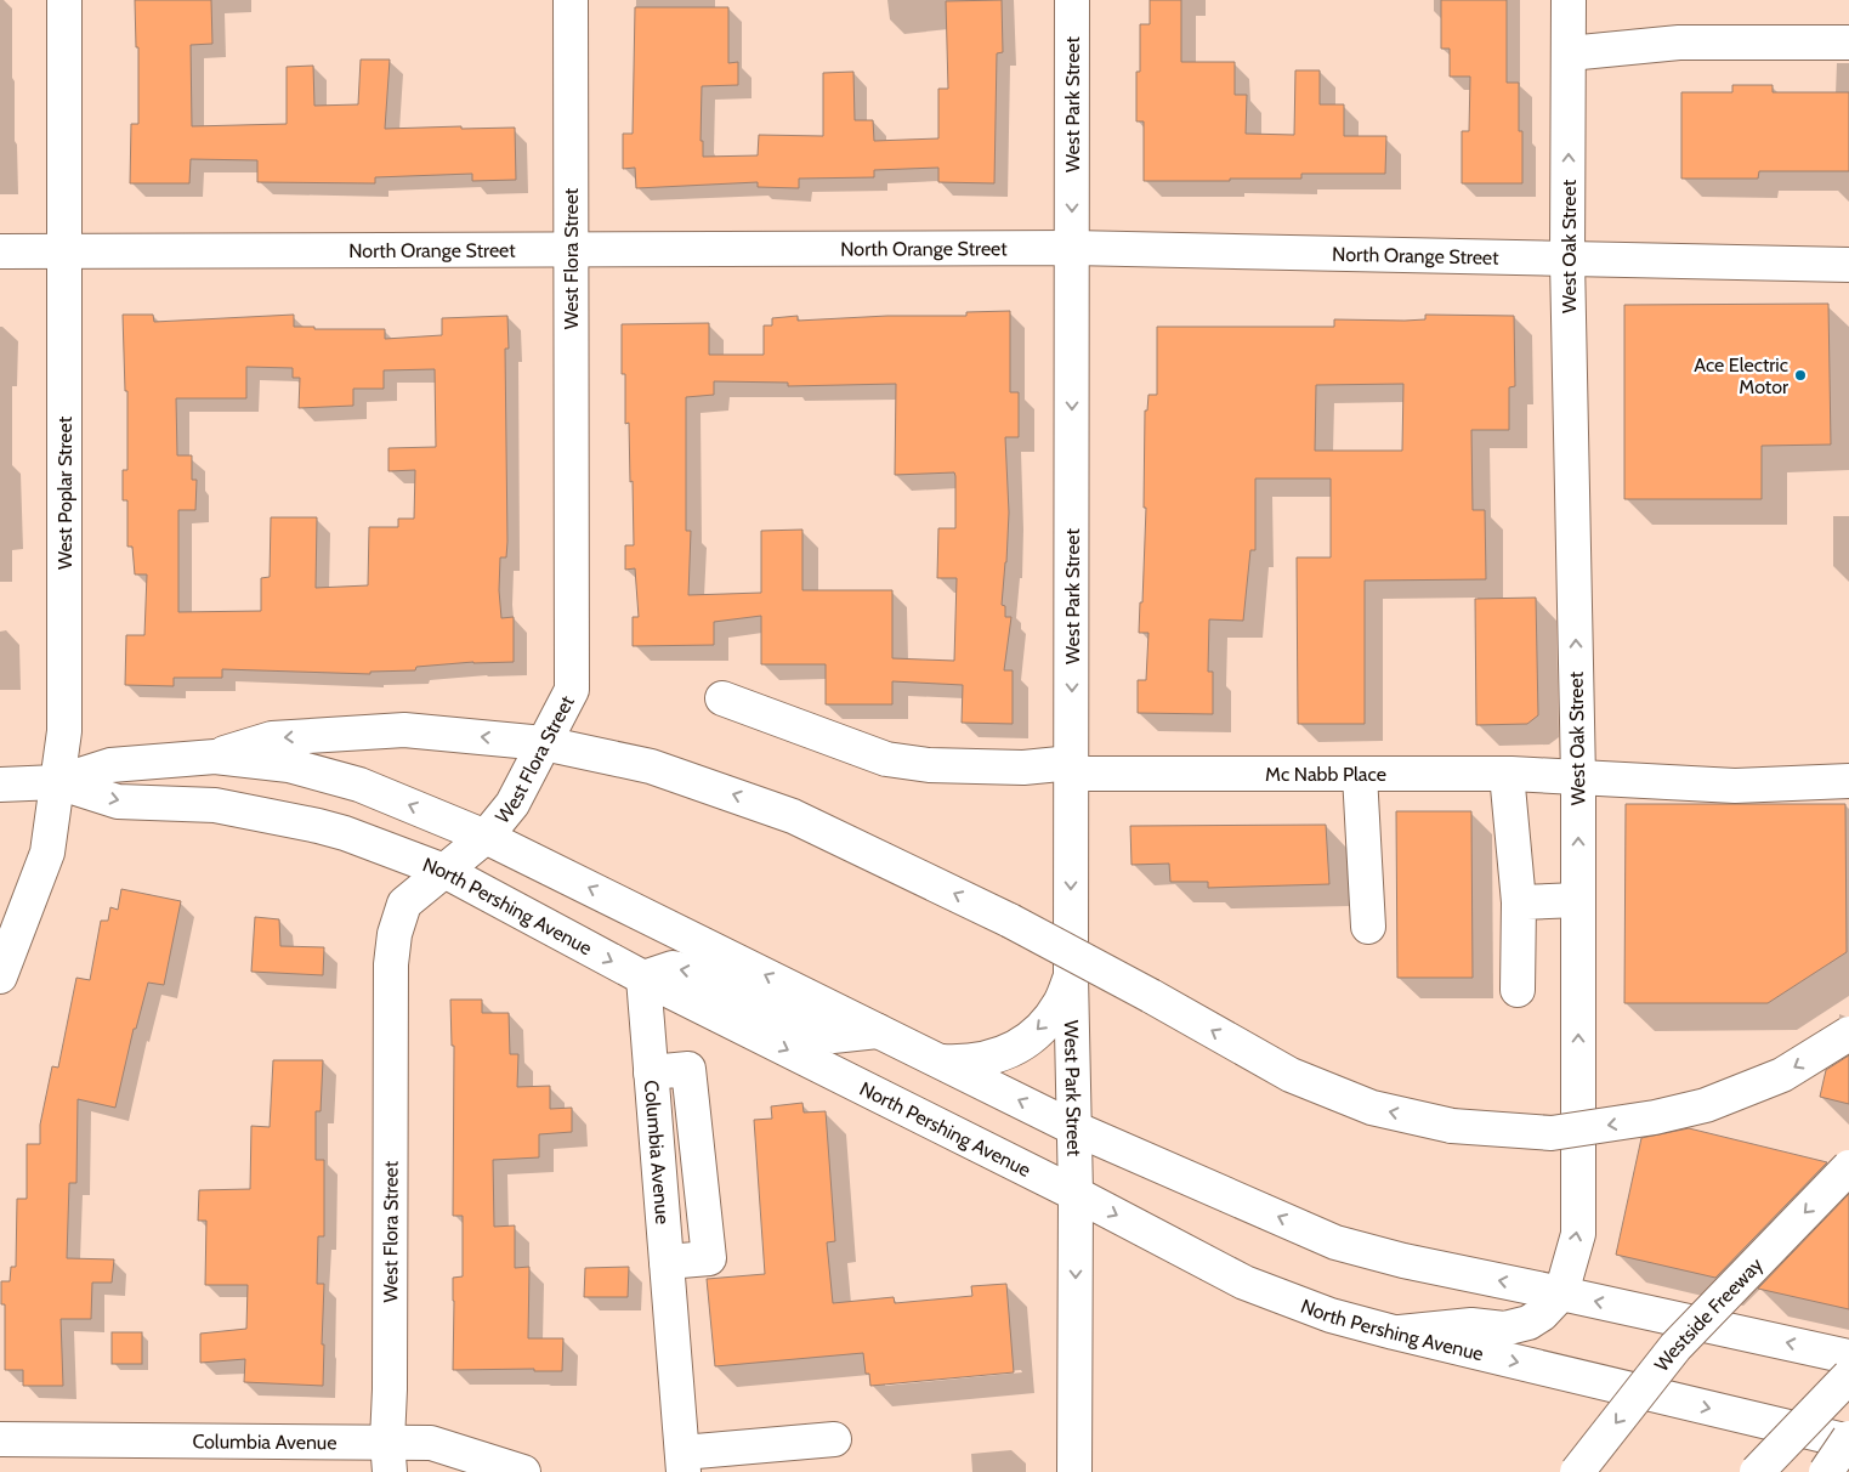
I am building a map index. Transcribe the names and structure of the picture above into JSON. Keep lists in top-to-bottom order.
{
  "streets": {
    "main road": [
      "West Park Street",
      "West Oak Street",
      "North Orange Street",
      "West Flora Street",
      "West Poplar Street",
      "Mc Nabb Place",
      "North Pershing Avenue",
      "Columbia Avenue",
      "Westside Freeway"
    ]
  },
  "crossings": [
    ["West Park Street", "North Orange Street"],
    ["West Park Street", "Mc Nabb Place"],
    ["West Park Street", "North Pershing Avenue"],
    ["West Oak Street", "North Orange Street"],
    ["West Oak Street", "Mc Nabb Place"],
    ["West Oak Street", "North Pershing Avenue"],
    ["North Orange Street", "West Flora Street"],
    ["North Orange Street", "West Poplar Street"],
    ["West Flora Street", "North Pershing Avenue"],
    ["West Flora Street", "Columbia Avenue"],
    ["West Poplar Street", "North Pershing Avenue"],
    ["North Pershing Avenue", "Columbia Avenue"]
  ],
  "one_way": ["West Park Street", "West Oak Street"],
  "places": ["Ace Electric Motor"]
}
